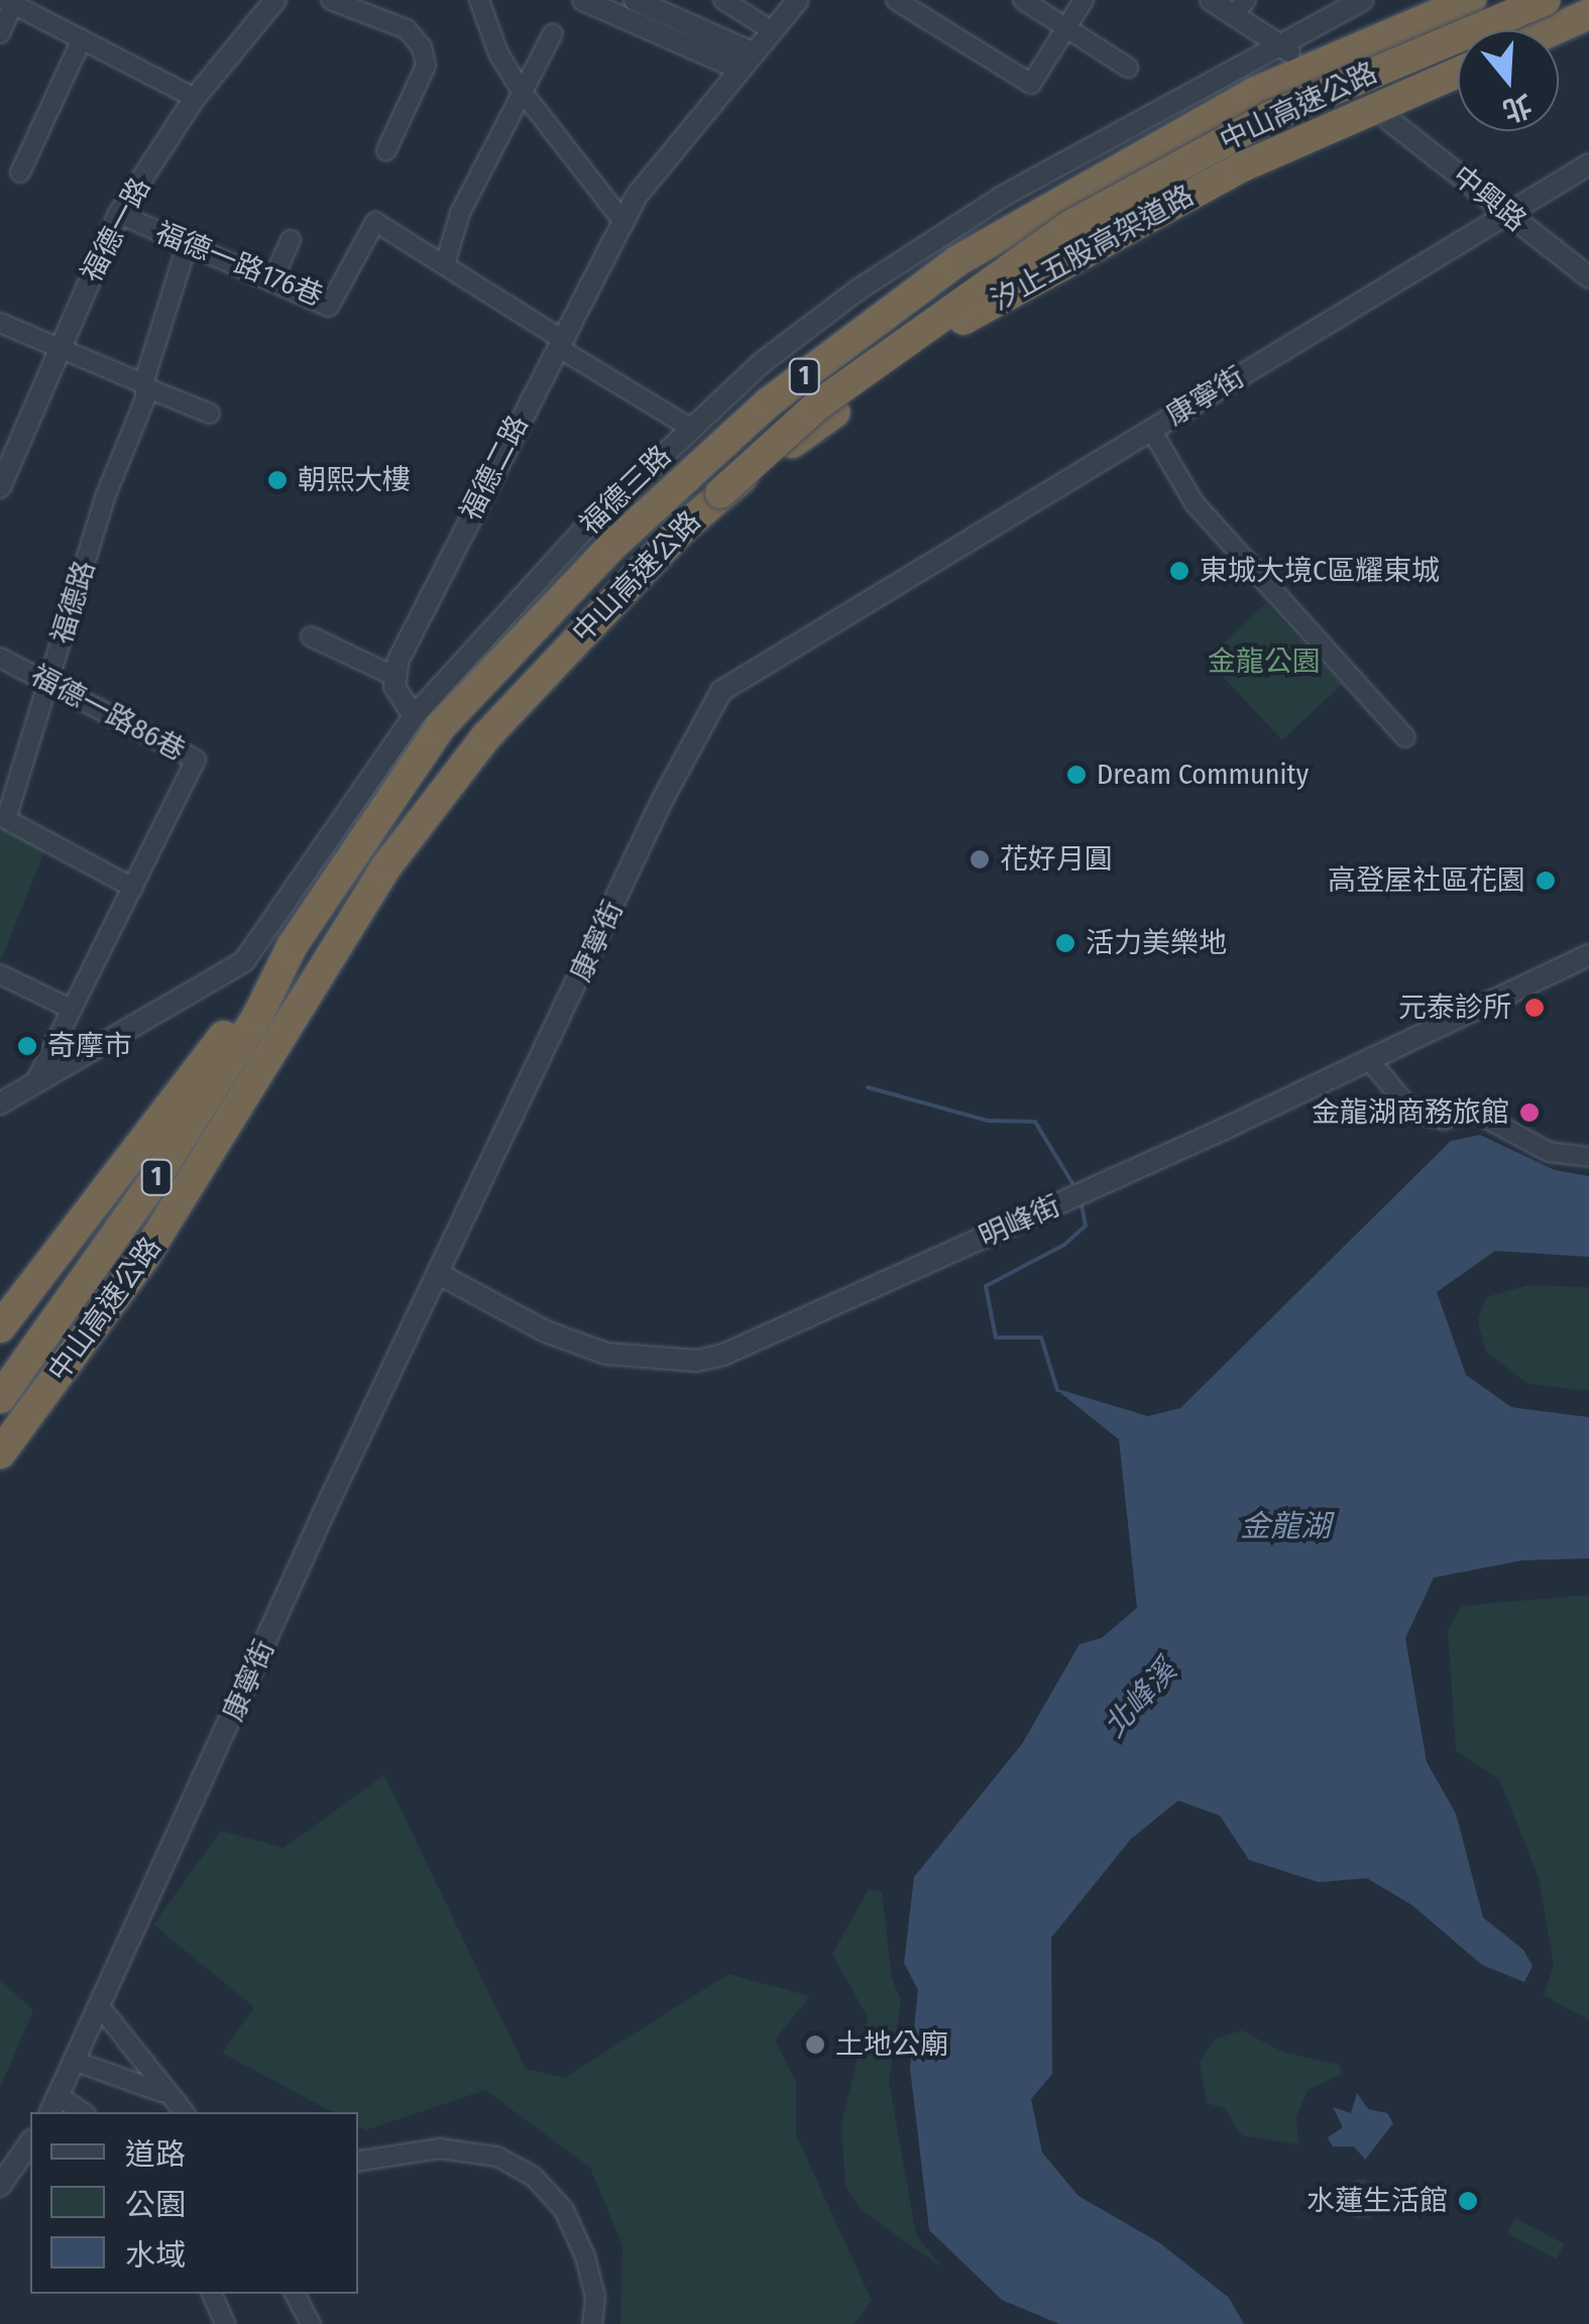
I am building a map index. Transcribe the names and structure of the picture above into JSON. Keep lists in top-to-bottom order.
{
  "streets": {
    "highway": ["中山高速公路", "汐止五股高架道路", "1"],
    "street": [
      "中興路",
      "福德一路",
      "福德一路176巷",
      "康寧街",
      "福德二路",
      "福德三路",
      "福德路",
      "福德一路86巷",
      "明峰街"
    ]
  },
  "crossings": [
    ["中山高速公路", "汐止五股高架道路"],
    ["中興路", "康寧街"],
    ["福德一路", "福德一路176巷"],
    ["福德一路176巷", "福德路"],
    ["康寧街", "明峰街"],
    ["福德三路", "福德一路86巷"],
    ["福德路", "福德一路86巷"]
  ],
  "water": ["金龍湖", "北峰溪"],
  "parks": ["金龍公園"],
  "places": [
    "朝熙大樓",
    "東城大境C區耀東城",
    "Dream Community",
    "花好月圓",
    "高登屋社區花園",
    "活力美樂地",
    "元泰診所",
    "奇摩市",
    "金龍湖商務旅館",
    "土地公廟",
    "水蓮生活館"
  ],
  "legend": ["道路", "公園", "水域"],
  "north": "bottom"
}
